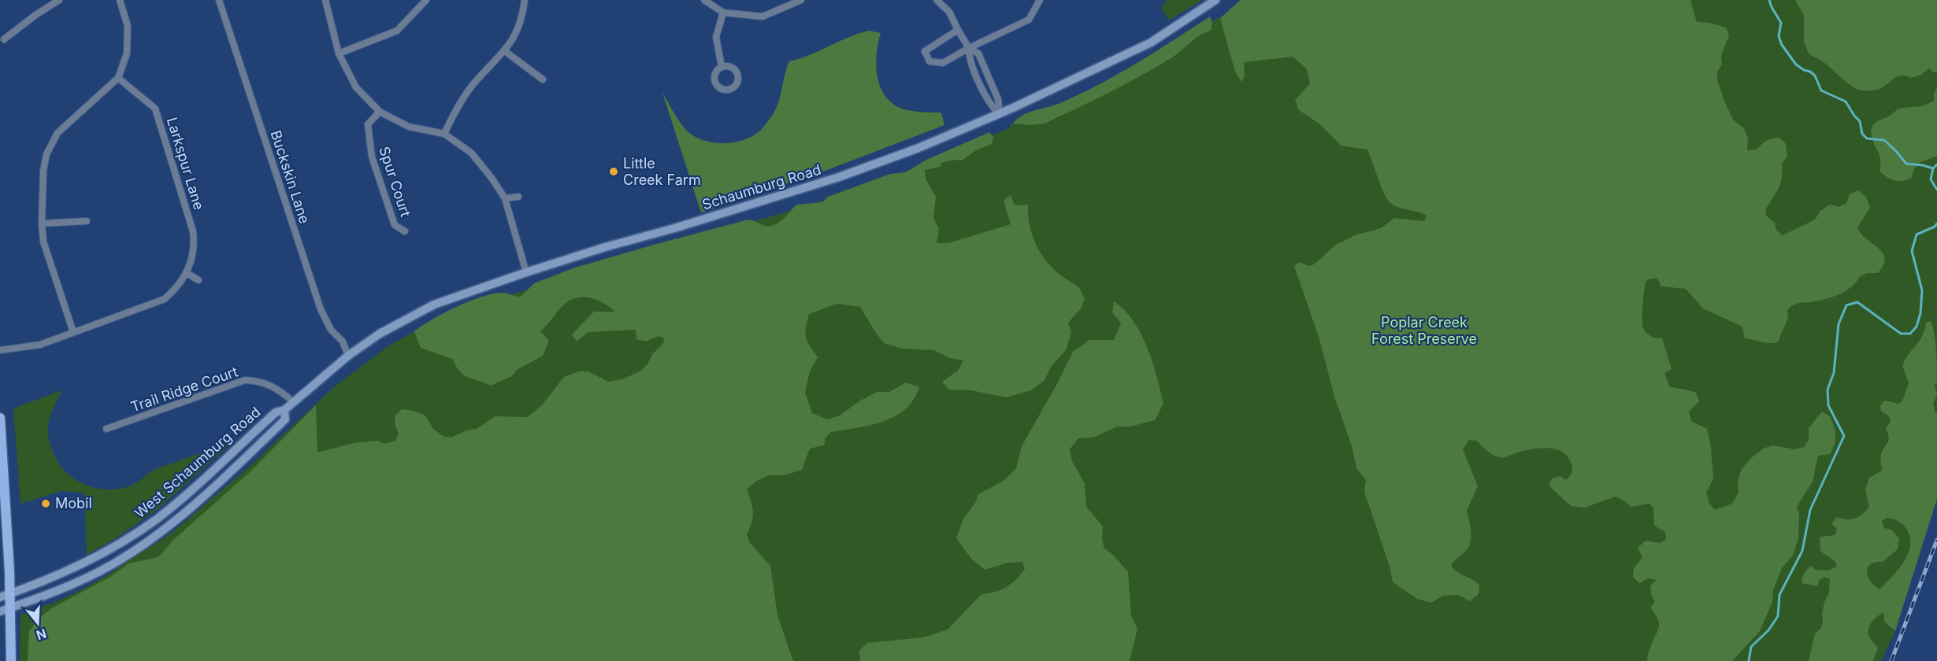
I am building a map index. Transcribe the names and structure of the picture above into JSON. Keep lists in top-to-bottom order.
{
  "streets": {
    "main road": ["Schaumburg Road", "West Schaumburg Road"],
    "street": [
      "Larkspur Lane",
      "Buckskin Lane",
      "Spur Court",
      "Trail Ridge Court"
    ]
  },
  "crossings": [
    ["Buckskin Lane", "Schaumburg Road"],
    ["Schaumburg Road", "West Schaumburg Road"],
    ["Trail Ridge Court", "West Schaumburg Road"]
  ],
  "parks": ["Poplar Creek Forest Preserve"],
  "places": ["Little Creek Farm", "Mobil"],
  "north": "bottom"
}
